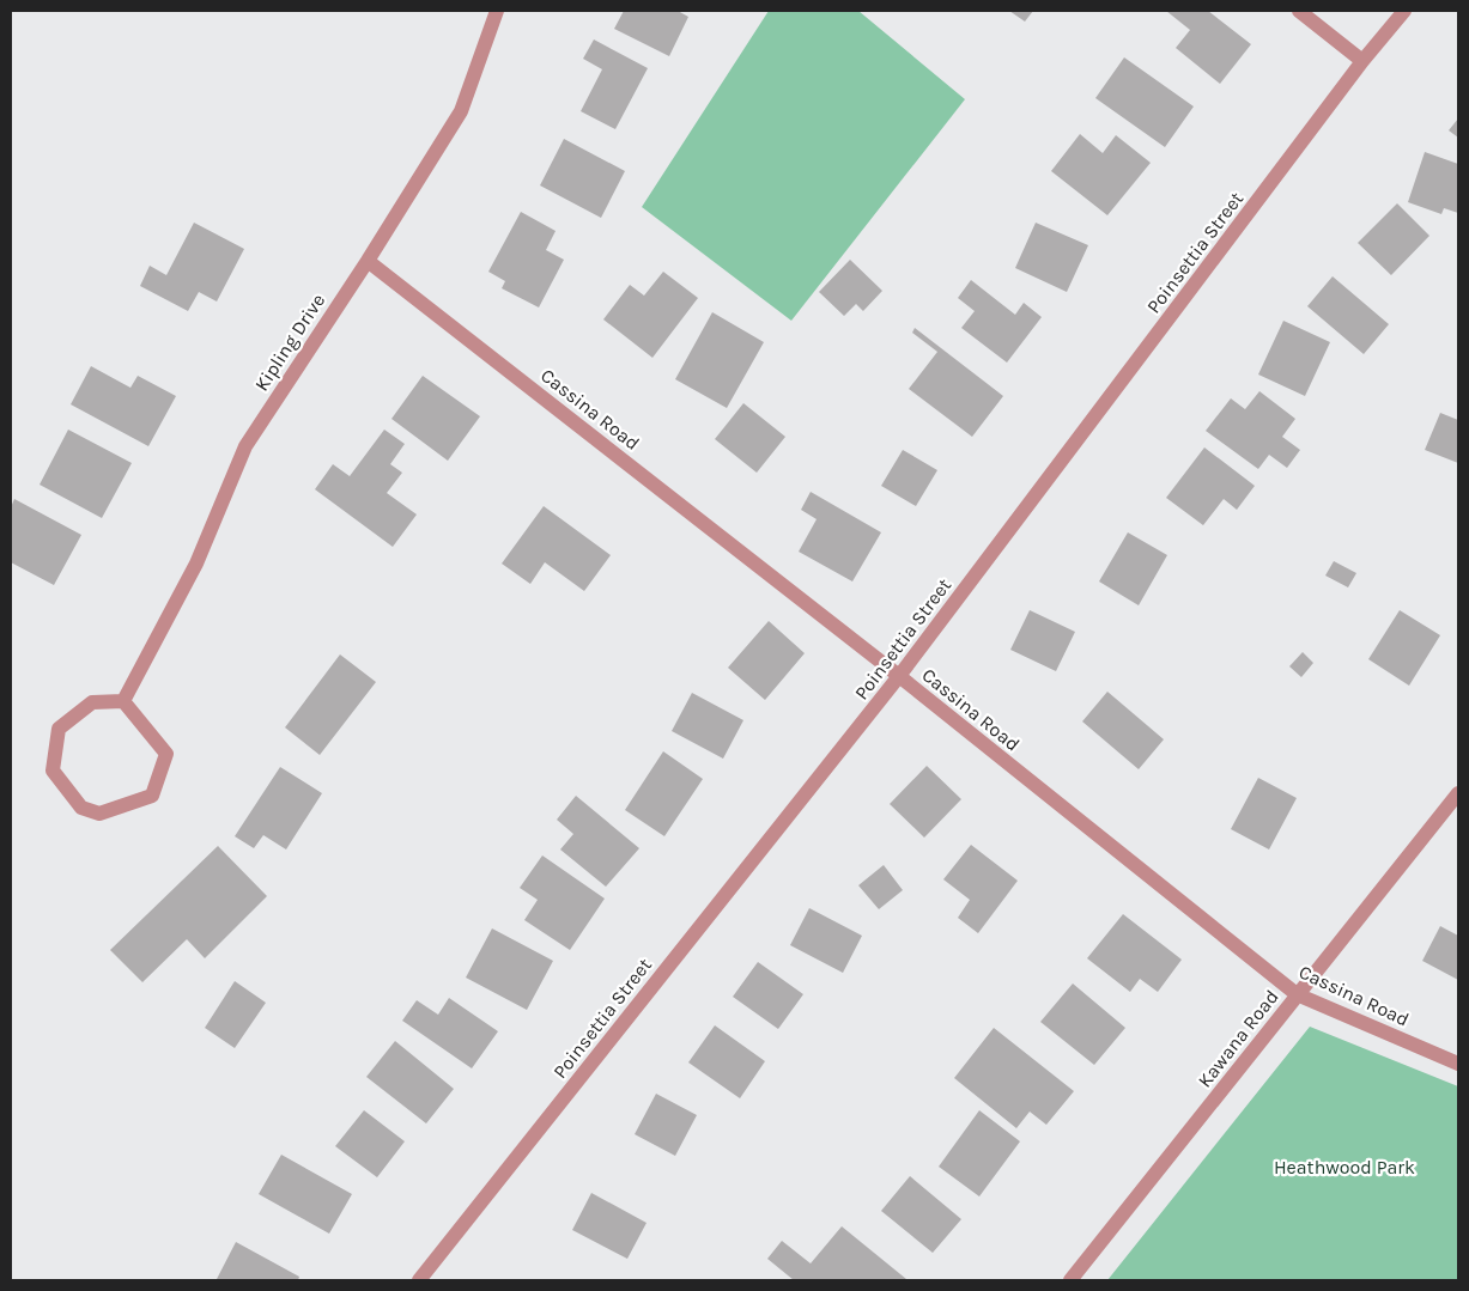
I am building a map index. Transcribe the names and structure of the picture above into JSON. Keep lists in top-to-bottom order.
{
  "streets": {
    "street": [
      "Poinsettia Street",
      "Kipling Drive",
      "Cassina Road",
      "Kawana Road"
    ]
  },
  "crossings": [
    ["Poinsettia Street", "Cassina Road"],
    ["Kipling Drive", "Cassina Road"],
    ["Cassina Road", "Kawana Road"]
  ],
  "parks": ["Heathwood Park"]
}
